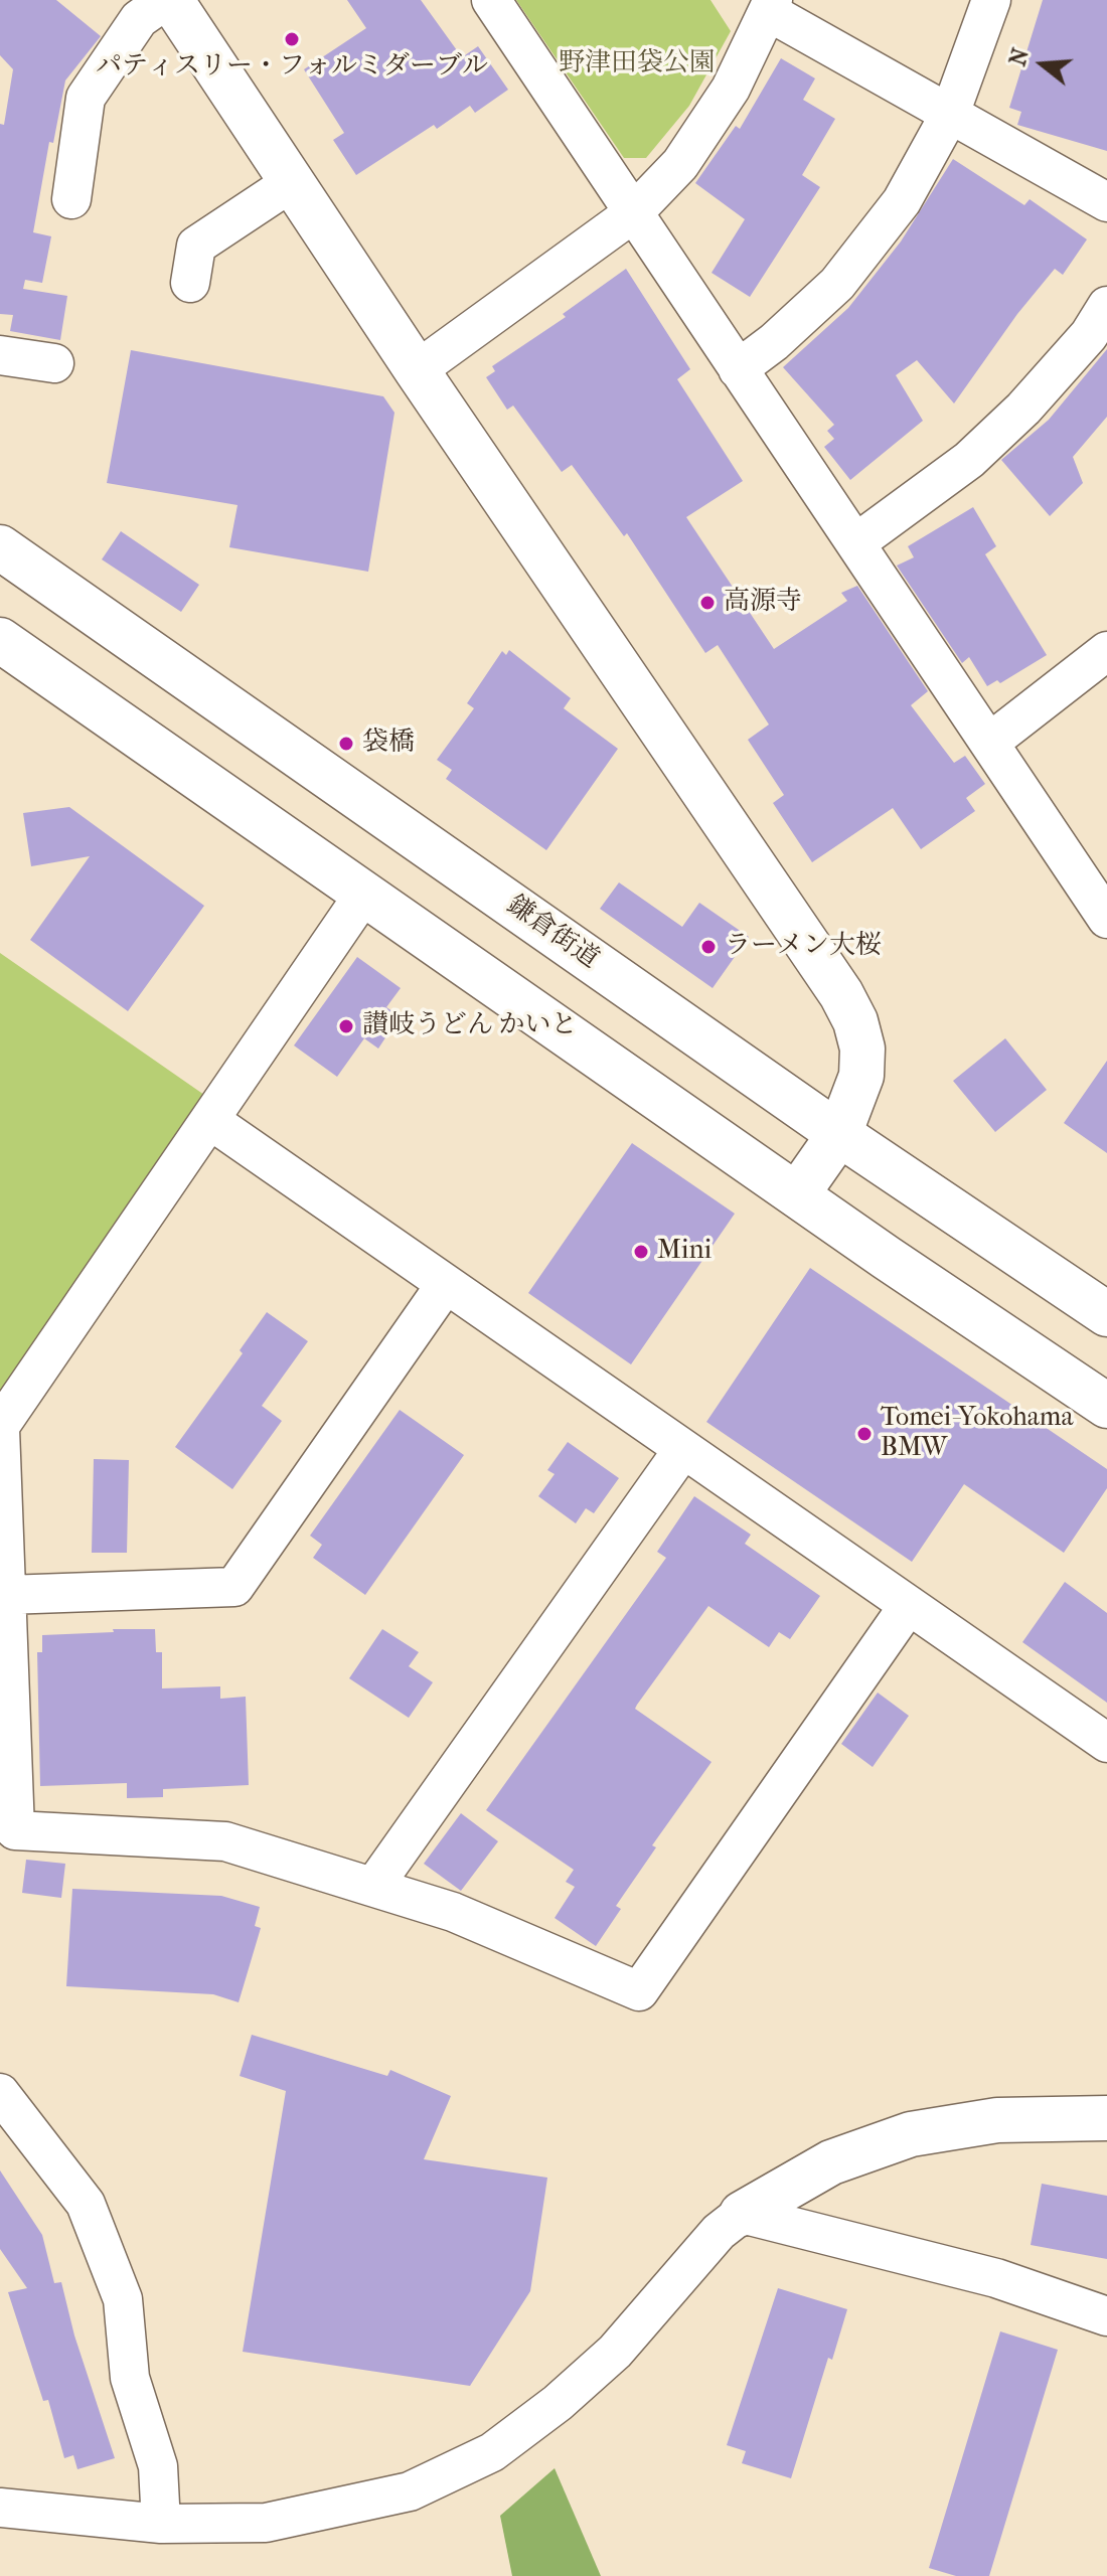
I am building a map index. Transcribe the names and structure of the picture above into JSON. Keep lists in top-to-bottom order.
{
  "streets": {
    "main road": ["鎌倉街道"]
  },
  "parks": ["野津田袋公園"],
  "places": [
    "パティスリー・フォルミダーブル",
    "高源寺",
    "袋橋",
    "ラーメン大桜",
    "讃岐うどん かいと",
    "Mini",
    "Tomei-Yokohama BMW"
  ],
  "north": "left"
}
